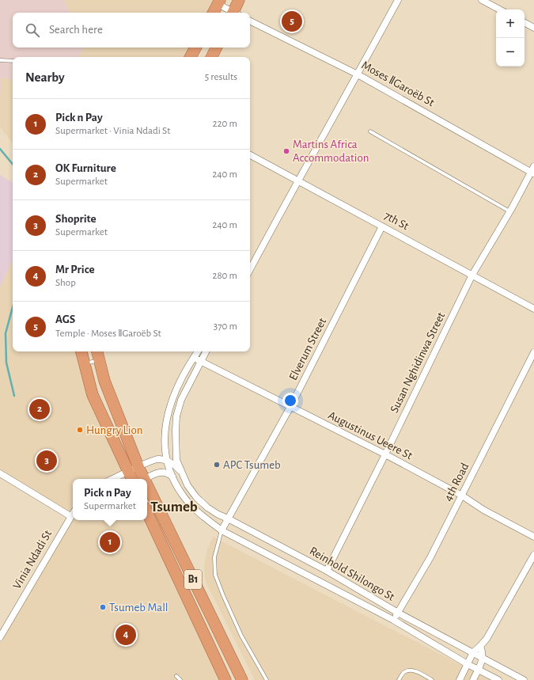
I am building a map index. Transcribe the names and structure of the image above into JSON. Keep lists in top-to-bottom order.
{
  "streets": {
    "highway": ["B1"],
    "street": [
      "Moses ǁGaroëb St",
      "7th St",
      "Elverum Street",
      "Susan Nghidinwa Street",
      "Augustinus Ueere St",
      "4th Road",
      "Vinia Ndadi St",
      "Reinhold Shilongo St"
    ]
  },
  "crossings": [
    ["Moses ǁGaroëb St", "Susan Nghidinwa Street"],
    ["7th St", "Elverum Street"],
    ["7th St", "Susan Nghidinwa Street"],
    ["Elverum Street", "Augustinus Ueere St"],
    ["Elverum Street", "Reinhold Shilongo St"],
    ["Susan Nghidinwa Street", "Augustinus Ueere St"],
    ["Susan Nghidinwa Street", "Reinhold Shilongo St"],
    ["Augustinus Ueere St", "4th Road"],
    ["4th Road", "Reinhold Shilongo St"]
  ],
  "districts": ["Tsumeb"],
  "places": [
    "Martins Africa Accommodation",
    "Hungry Lion",
    "APC Tsumeb",
    "Tsumeb Mall"
  ],
  "page": {
    "map_buttons": ["+", "−"],
    "pins": [
      "5",
      "2",
      "3",
      "1",
      "4"
    ],
    "search": "Search here",
    "heading": ["Nearby", "5 results"],
    "list": [
      {
        "mark": "1",
        "name": "Pick n Pay",
        "note": "Supermarket · Vinia Ndadi St",
        "value": "220 m"
      },
      {
        "mark": "2",
        "name": "OK Furniture",
        "note": "Supermarket",
        "value": "240 m"
      },
      {
        "mark": "3",
        "name": "Shoprite",
        "note": "Supermarket",
        "value": "240 m"
      },
      {
        "mark": "4",
        "name": "Mr Price",
        "note": "Shop",
        "value": "280 m"
      },
      {
        "mark": "5",
        "name": "AGS",
        "note": "Temple · Moses ǁGaroëb St",
        "value": "370 m"
      }
    ],
    "popup": ["Pick n Pay", "Supermarket"]
  }
}
